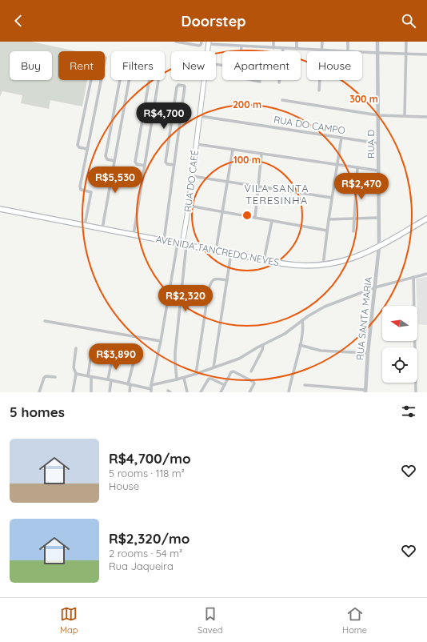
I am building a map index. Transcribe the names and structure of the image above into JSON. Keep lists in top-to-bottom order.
{
  "streets": {
    "main road": ["RUA DO CAFÉ", "AVENIDA TANCREDO NEVES"],
    "street": ["RUA DO CAMPO", "RUA D", "RUA SANTA MARIA"]
  },
  "crossings": [
    ["RUA DO CAMPO", "RUA D"],
    ["RUA DO CAMPO", "RUA DO CAFÉ"],
    ["RUA D", "AVENIDA TANCREDO NEVES"],
    ["RUA D", "RUA SANTA MARIA"],
    ["RUA DO CAFÉ", "AVENIDA TANCREDO NEVES"],
    ["AVENIDA TANCREDO NEVES", "RUA SANTA MARIA"]
  ],
  "districts": ["VILA SANTA TERESINHA"],
  "north": "left",
  "page": {
    "header": "Doorstep",
    "chip": [
      "Buy",
      "Rent",
      "Filters",
      "New",
      "Apartment",
      "House"
    ],
    "price": [
      "R$4,700",
      "R$5,530",
      "R$2,470",
      "R$2,320",
      "R$3,890"
    ],
    "heading": "5 homes",
    "list": [
      {
        "name": "R$4,700/mo",
        "note": "5 rooms · 118 m² · House"
      },
      {
        "name": "R$2,320/mo",
        "note": "2 rooms · 54 m² · Rua Jaqueira"
      }
    ],
    "tabs": ["Map", "Saved", "Home"]
  },
  "rings": ["300 m", "200 m", "100 m"]
}
